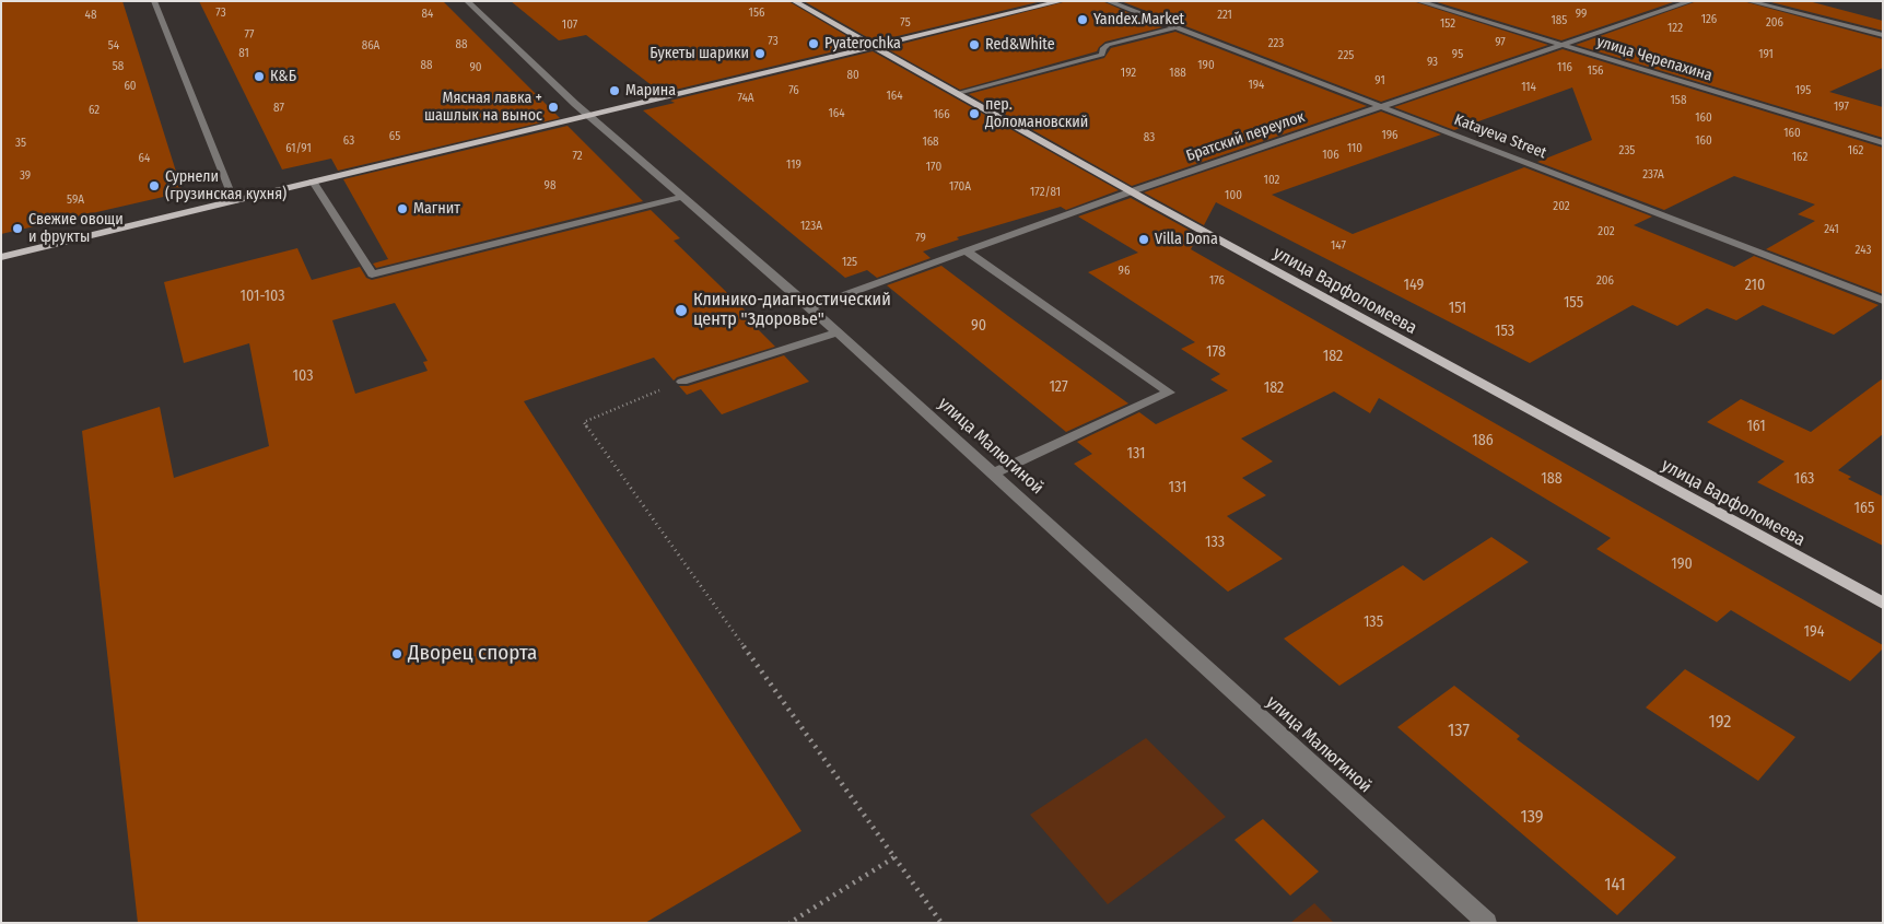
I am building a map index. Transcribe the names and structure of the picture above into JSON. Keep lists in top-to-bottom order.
{
  "streets": {
    "main road": ["улица Варфоломеева"],
    "street": [
      "улица Черепахина",
      "Братский переулок",
      "Katayeva Street",
      "улица Малюгиной"
    ]
  },
  "crossings": [
    ["улица Черепахина", "Братский переулок"],
    ["Братский переулок", "Katayeva Street"],
    ["Братский переулок", "улица Варфоломеева"],
    ["Братский переулок", "улица Малюгиной"]
  ],
  "places": [
    "Yandex.Market",
    "Pyaterochka",
    "Red&White",
    "Букеты шарики",
    "К&Б",
    "Марина",
    "Мясная лавка + шашлык на вынос",
    "пер. Доломановский",
    "Сурнели (грузинская кухня)",
    "Магнит",
    "Свежие овощи и фрукты",
    "Villa Dona",
    "Клинико-диагностический центр \"Здоровье\"",
    "Дворец спорта"
  ],
  "house_numbers": [
    "73",
    "156",
    "84",
    "99",
    "48",
    "221",
    "126",
    "185",
    "75",
    "206",
    "152",
    "107",
    "122",
    "77",
    "73",
    "97",
    "223",
    "88",
    "54",
    "86А",
    "81",
    "95",
    "191",
    "225",
    "93",
    "88",
    "190",
    "58",
    "90",
    "116",
    "156",
    "192",
    "188",
    "80",
    "91",
    "194",
    "60",
    "114",
    "76",
    "195",
    "164",
    "74А",
    "158",
    "197",
    "87",
    "62",
    "164",
    "166",
    "160",
    "160",
    "196",
    "65",
    "83",
    "63",
    "160",
    "168",
    "35",
    "61/91",
    "110",
    "235",
    "162",
    "106",
    "72",
    "162",
    "64",
    "119",
    "170",
    "237А",
    "39",
    "102",
    "98",
    "170А",
    "172/81",
    "100",
    "59А",
    "202",
    "123А",
    "241",
    "202",
    "79",
    "147",
    "243",
    "125",
    "96",
    "176",
    "206",
    "149",
    "210",
    "101-103",
    "155",
    "151",
    "90",
    "153",
    "178",
    "182",
    "103",
    "127",
    "182",
    "161",
    "186",
    "131",
    "188",
    "163",
    "131",
    "165",
    "133",
    "190",
    "135",
    "194",
    "192",
    "137",
    "139",
    "141"
  ]
}
